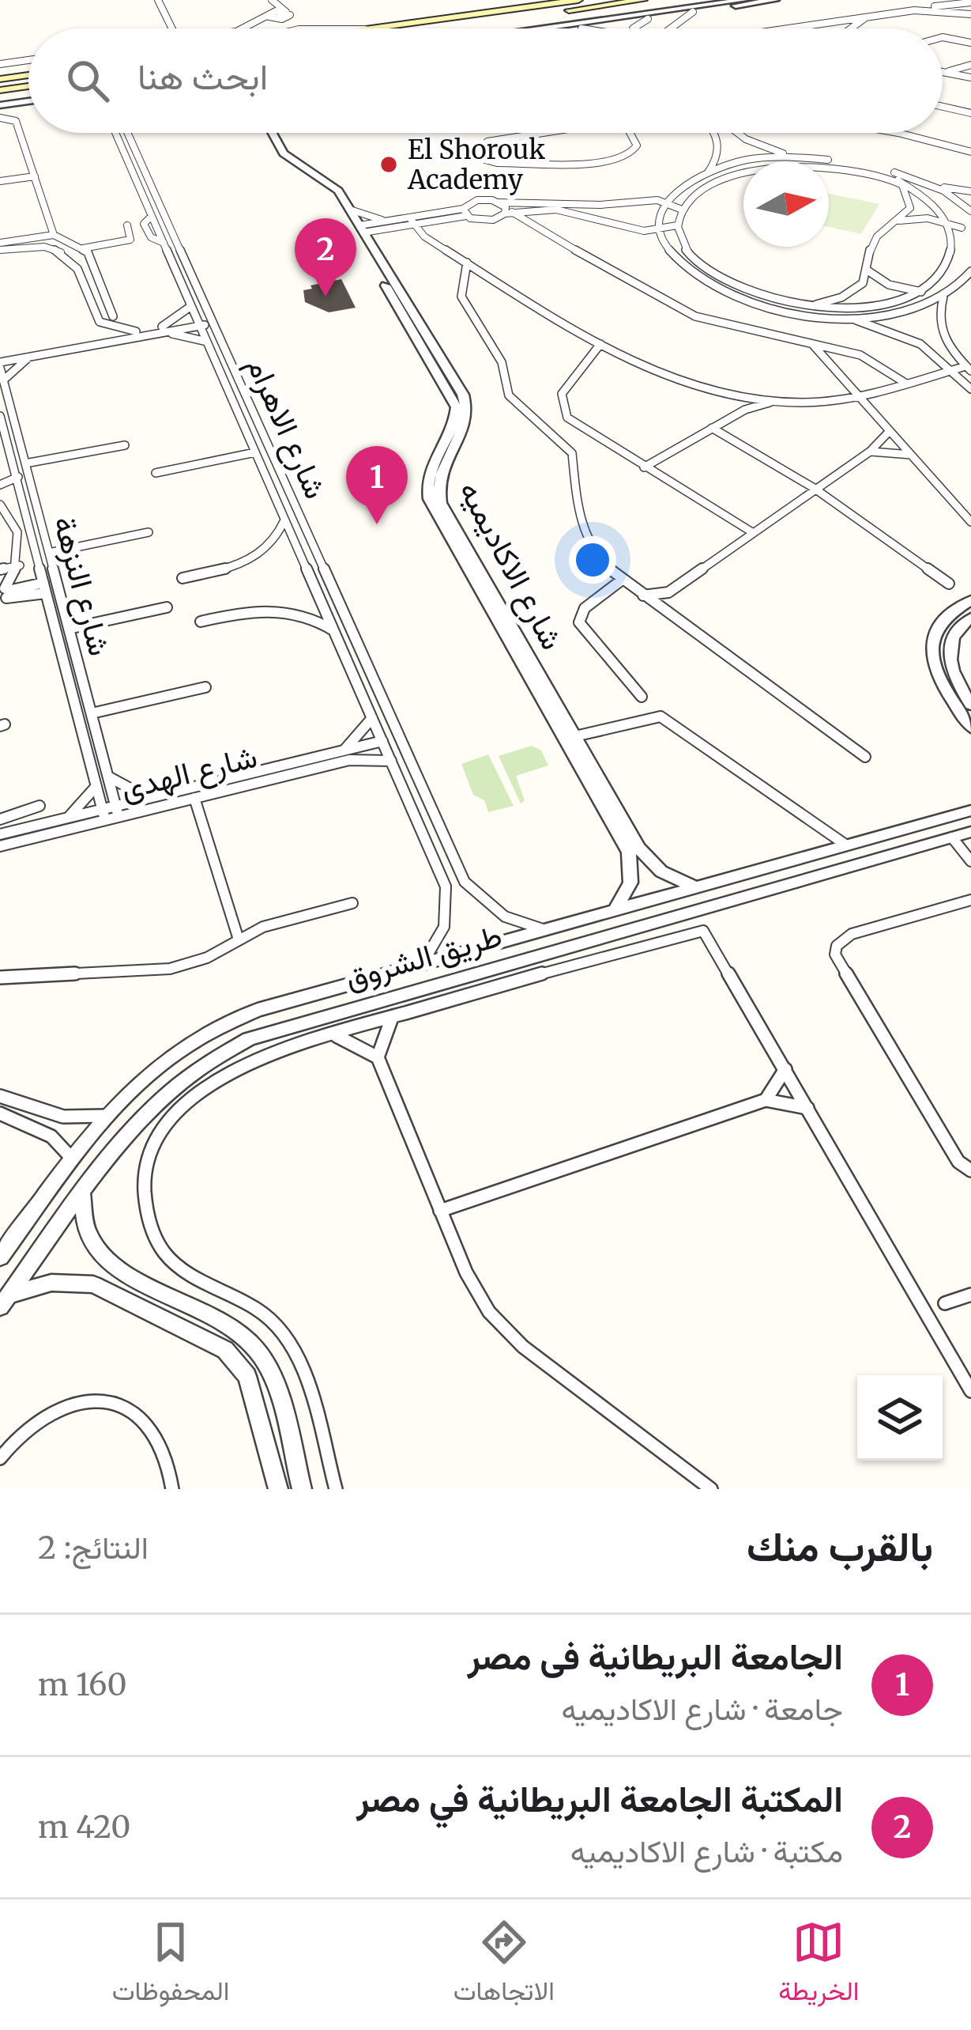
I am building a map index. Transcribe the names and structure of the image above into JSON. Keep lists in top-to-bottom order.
{
  "streets": {
    "street": [
      "شارع الاهرام",
      "شارع الاكاديميه",
      "شارع النزهة",
      "شارع الهدى",
      "طريق الشروق"
    ]
  },
  "crossings": [
    ["شارع الاهرام", "شارع الهدى"],
    ["شارع الاهرام", "طريق الشروق"],
    ["شارع الاكاديميه", "طريق الشروق"],
    ["شارع النزهة", "شارع الهدى"]
  ],
  "places": ["El Shorouk Academy"],
  "north": "right",
  "page": {
    "search": "ابحث هنا",
    "pins": ["2", "1"],
    "heading": ["بالقرب منك", "النتائج: 2"],
    "list": [
      {
        "mark": "1",
        "name": "الجامعة البريطانية فى مصر",
        "note": "جامعة · شارع الاكاديميه",
        "value": "160 m"
      },
      {
        "mark": "2",
        "name": "المكتبة الجامعة البريطانية في مصر",
        "note": "مكتبة · شارع الاكاديميه",
        "value": "420 m"
      }
    ],
    "nav": ["الخريطة", "الاتجاهات", "المحفوظات"]
  }
}
